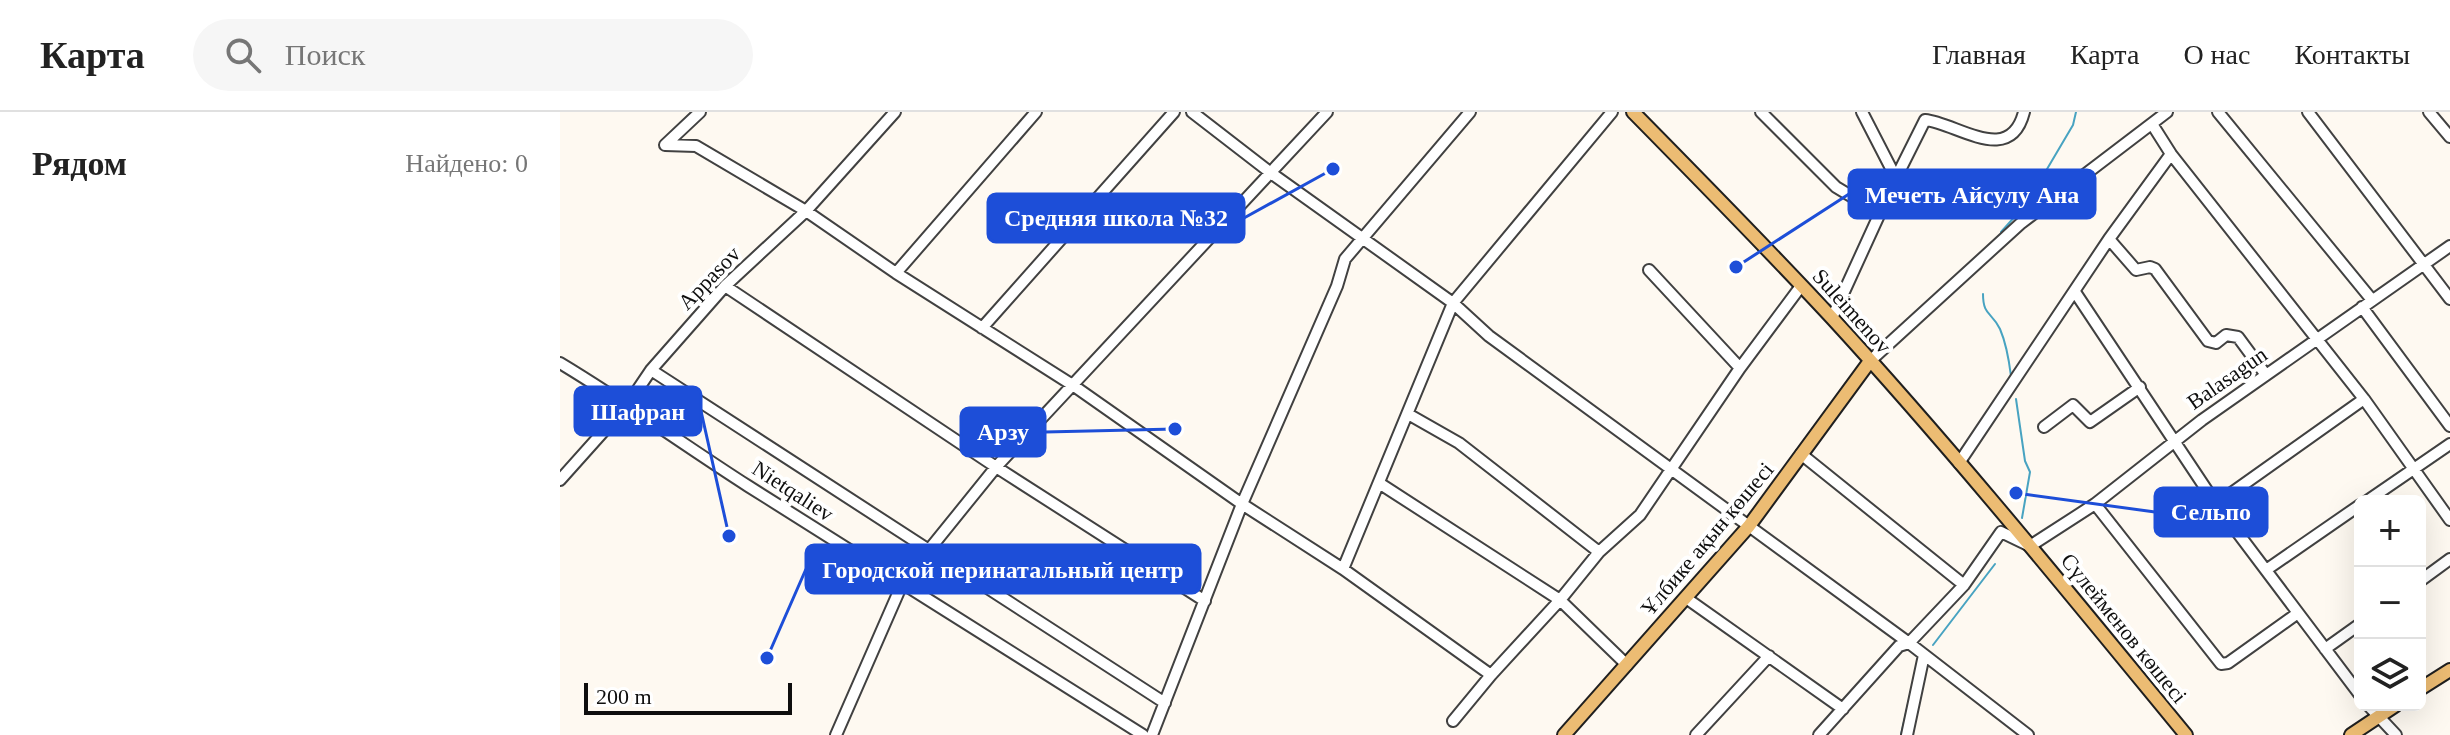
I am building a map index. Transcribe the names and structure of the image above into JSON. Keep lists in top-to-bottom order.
{
  "streets": {
    "main road": ["Suleimenov", "Ұлбике ақын көшесі", "Сүлейменов көшесі"],
    "street": ["Appasov", "Balasagun", "Nietqaliev"]
  },
  "crossings": [
    ["Appasov", "Nietqaliev"],
    ["Suleimenov", "Balasagun"],
    ["Suleimenov", "Ұлбике ақын көшесі"],
    ["Suleimenov", "Сүлейменов көшесі"],
    ["Balasagun", "Сүлейменов көшесі"]
  ],
  "places": [
    "Средняя школа №32",
    "Мечеть Айсулу Ана",
    "Арзу",
    "Сельпо",
    "Шафран",
    "Городской перинатальный центр"
  ],
  "scale_bar": "200 m",
  "page": {
    "header": "Карта",
    "search": "Поиск",
    "nav": [
      "Главная",
      "Карта",
      "О нас",
      "Контакты"
    ],
    "heading": ["Рядом", "Найдено: 0"],
    "map_buttons": ["+", "−"],
    "scale": "200 m"
  }
}
